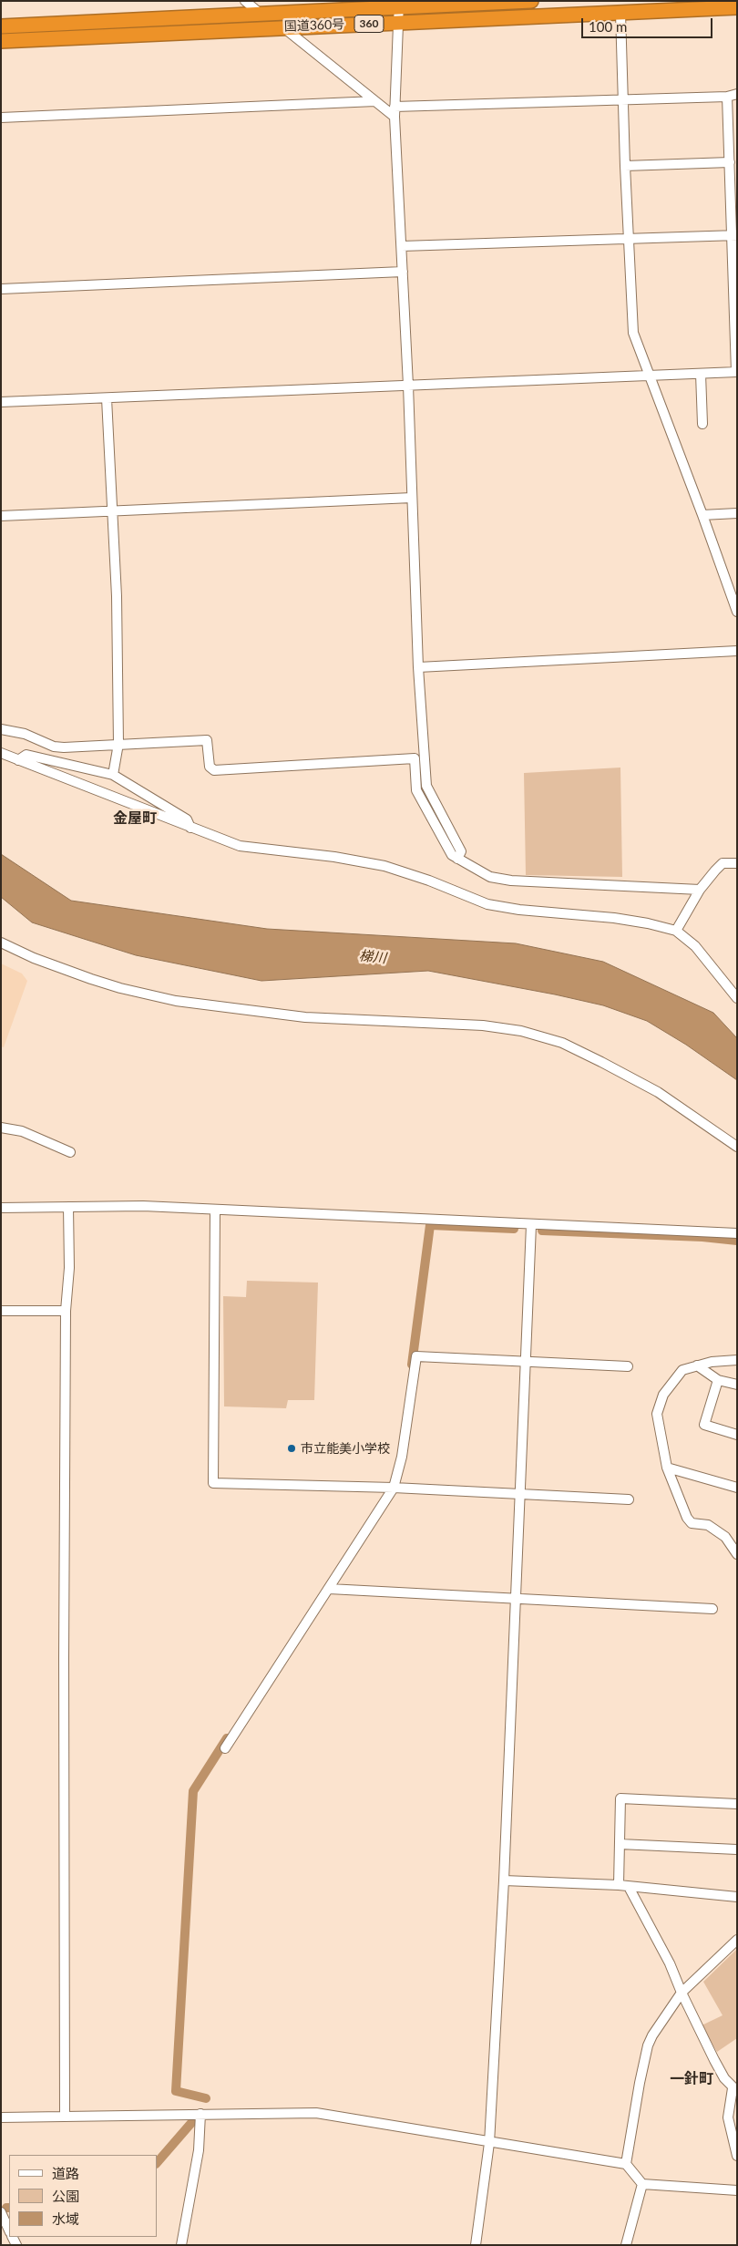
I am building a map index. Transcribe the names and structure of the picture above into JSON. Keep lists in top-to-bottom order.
{
  "streets": {
    "highway": ["360", "国道360号"]
  },
  "districts": ["金屋町", "一針町"],
  "water": ["梯川"],
  "places": ["市立能美小学校"],
  "legend": ["道路", "公園", "水域"],
  "scale_bar": "100 m"
}
